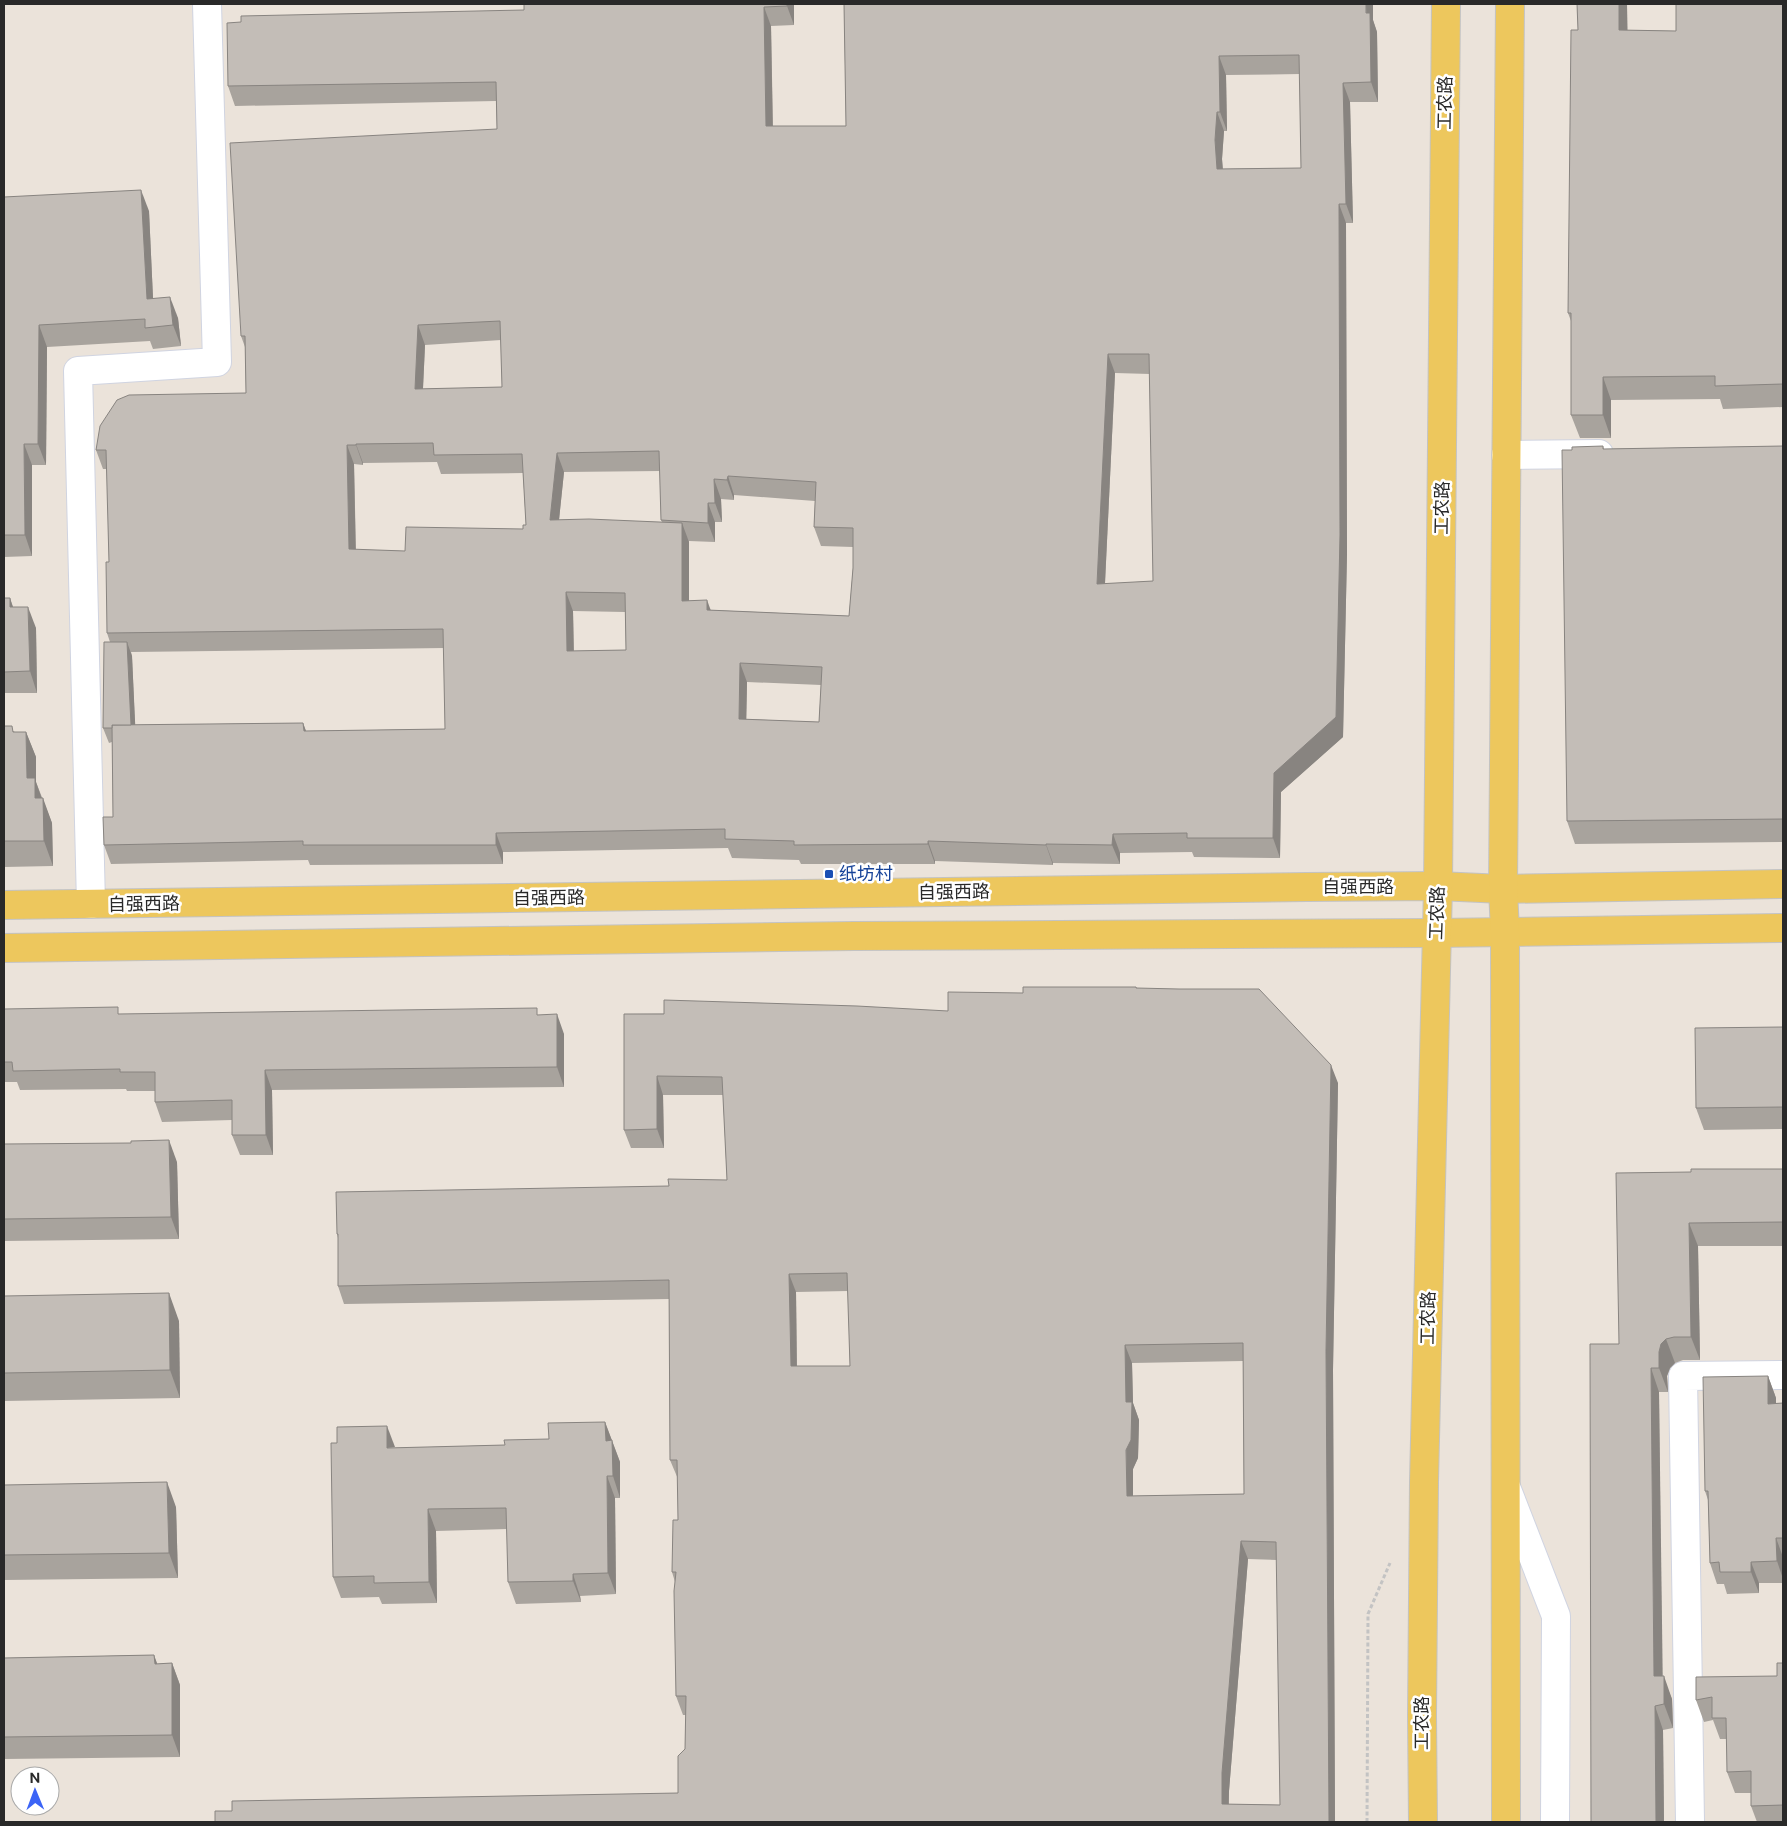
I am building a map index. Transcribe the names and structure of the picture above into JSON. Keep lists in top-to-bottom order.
{
  "streets": {
    "main road": ["工农路", "自强西路"]
  },
  "crossings": [
    ["工农路", "自强西路"]
  ],
  "places": {
    "transit": ["纸坊村"]
  },
  "north": "top"
}
